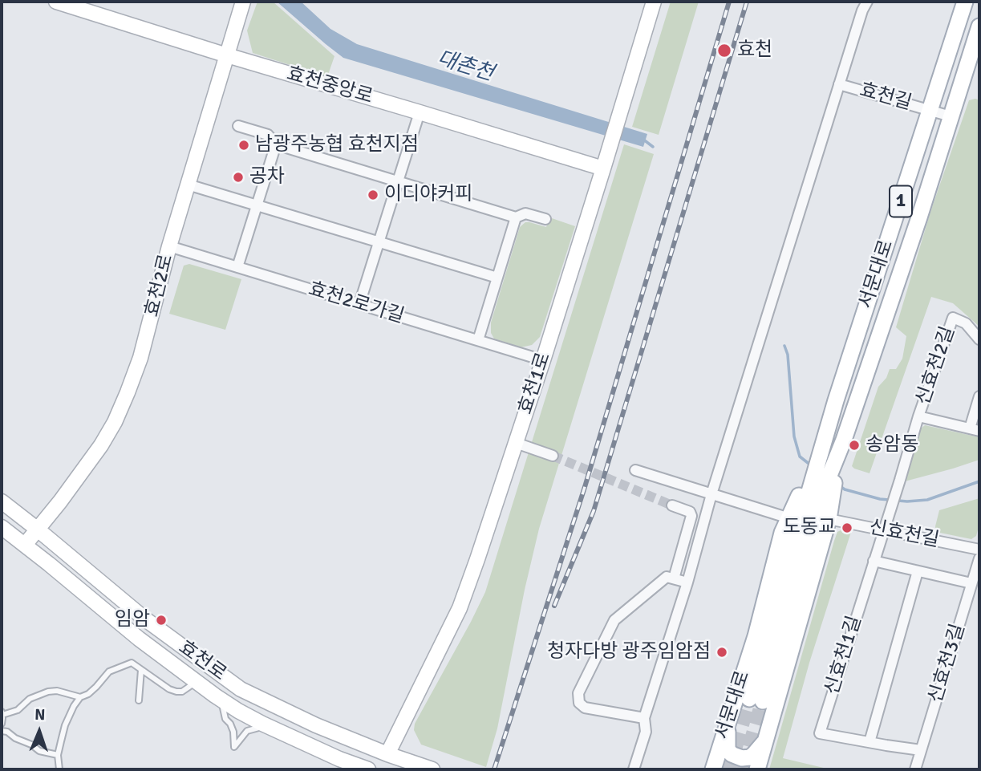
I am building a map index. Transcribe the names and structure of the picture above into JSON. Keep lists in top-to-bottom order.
{
  "streets": {
    "main road": ["1", "서문대로"],
    "street": [
      "효천중앙로",
      "효천길",
      "효천2로",
      "효천2로가길",
      "신효천2길",
      "효천1로",
      "신효천길",
      "신효천1길",
      "효천로",
      "신효천3길"
    ]
  },
  "crossings": [
    ["효천중앙로", "효천2로"],
    ["효천중앙로", "효천1로"],
    ["효천길", "서문대로"],
    ["서문대로", "신효천길"],
    ["효천2로", "효천2로가길"],
    ["효천2로", "효천로"],
    ["효천2로가길", "효천1로"],
    ["신효천2길", "신효천길"],
    ["신효천2길", "신효천1길"],
    ["효천1로", "효천로"],
    ["신효천길", "신효천1길"],
    ["신효천1길", "신효천3길"]
  ],
  "water": ["대촌천"],
  "places": [
    "효천",
    "남광주농협 효천지점",
    "공차",
    "이디야커피",
    "송암동",
    "도동교",
    "임암",
    "청자다방 광주임암점"
  ],
  "north": "top"
}
